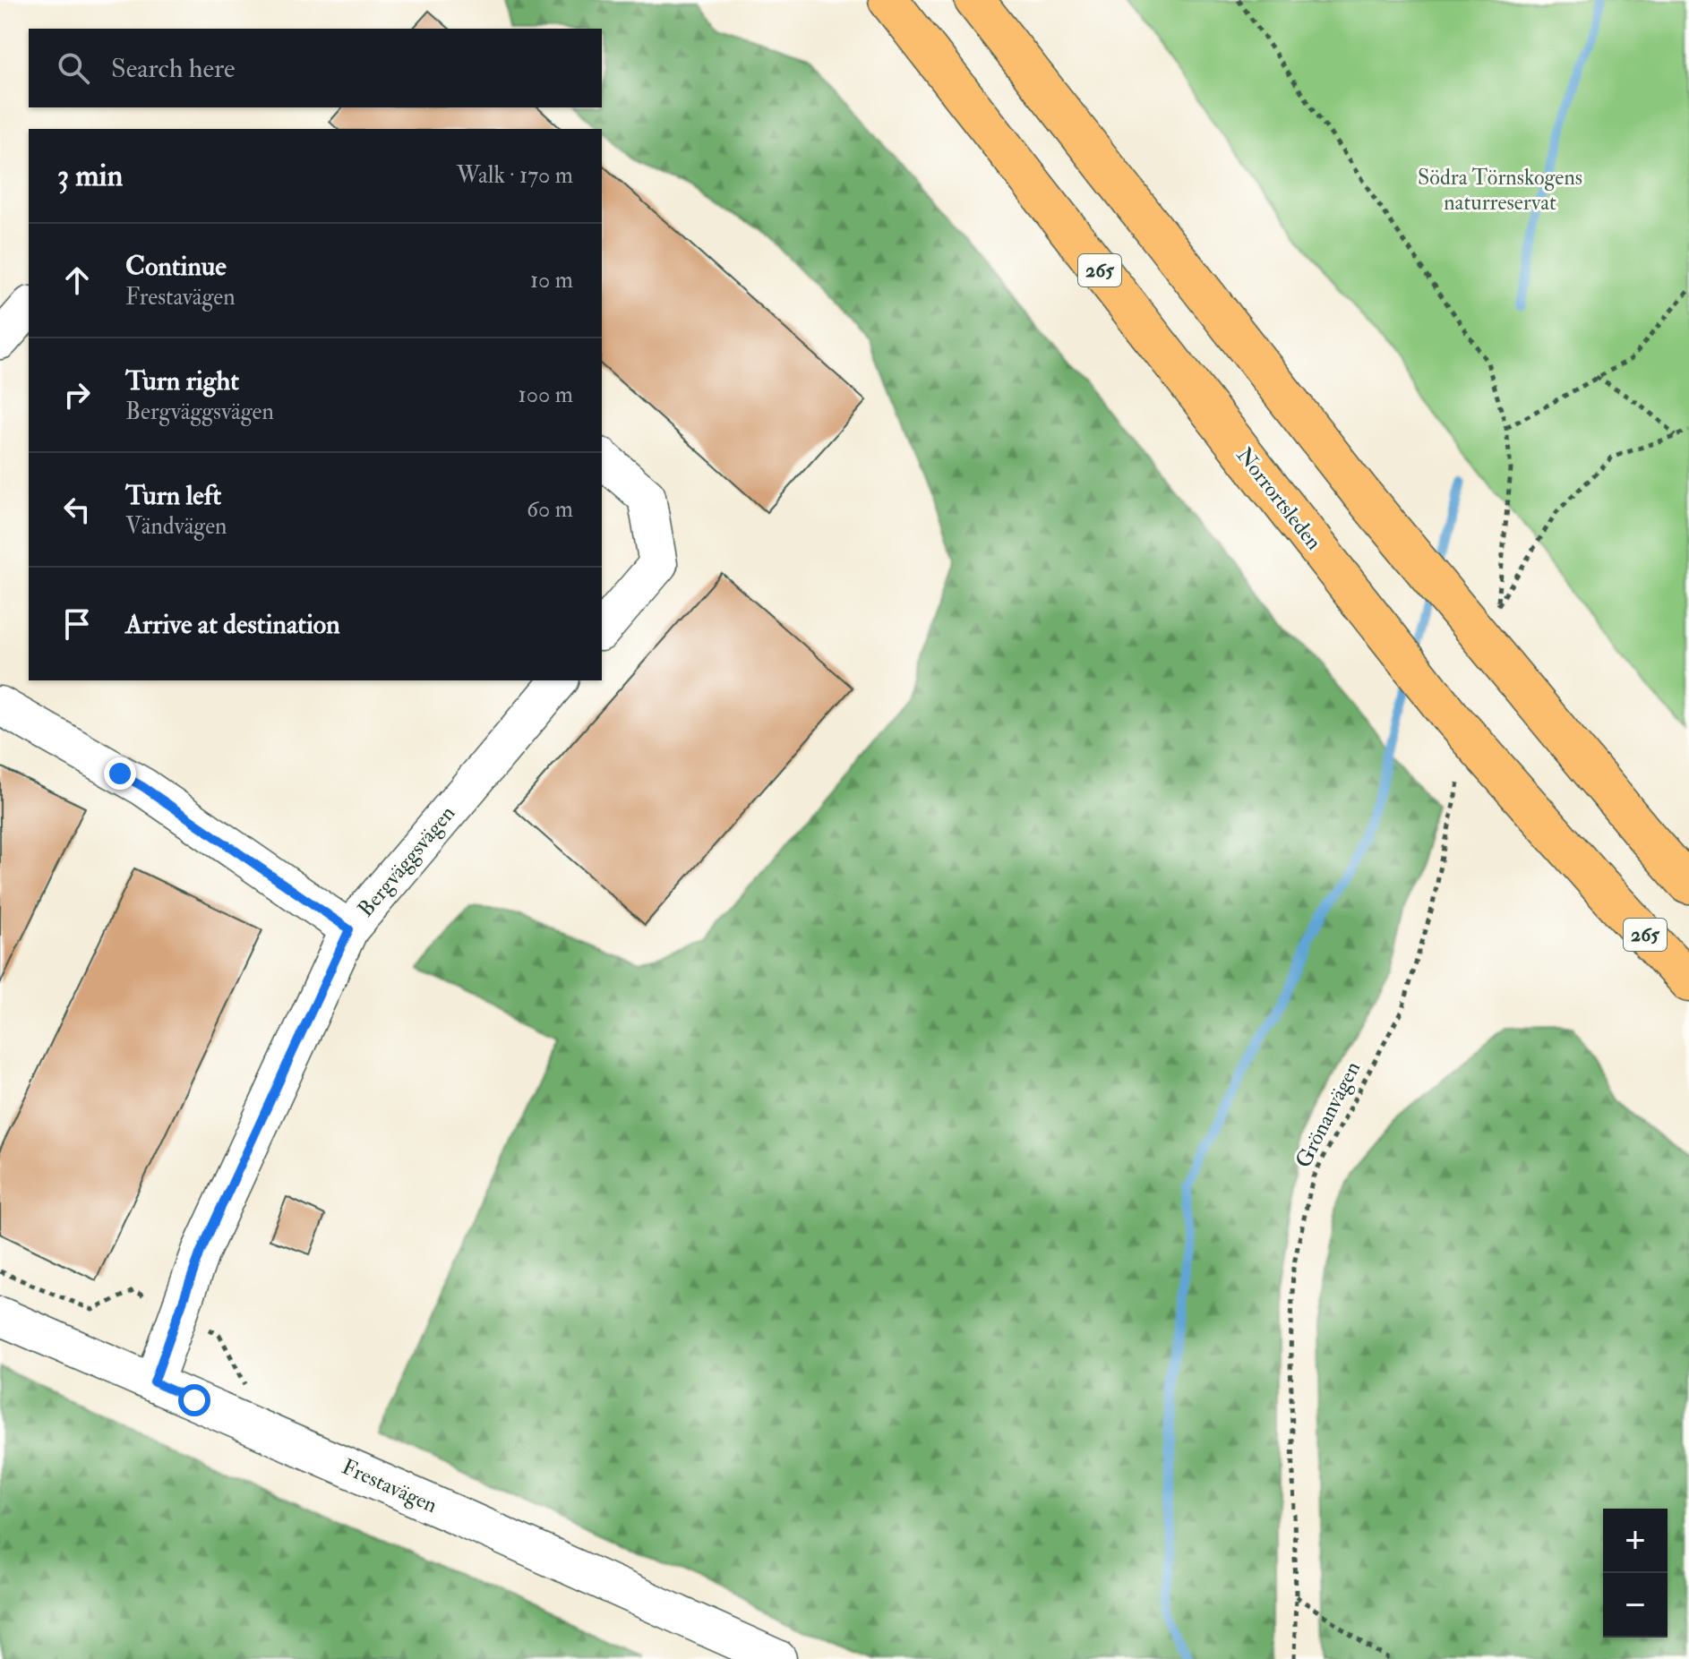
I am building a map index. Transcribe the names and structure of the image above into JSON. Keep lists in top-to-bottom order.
{
  "streets": {
    "highway": ["265", "Norrortsleden"],
    "street": ["Bergväggsvägen", "Frestavägen"],
    "path": ["Grönanvägen"]
  },
  "crossings": [
    ["Bergväggsvägen", "Frestavägen"]
  ],
  "parks": ["Södra Törnskogens naturreservat"],
  "page": {
    "search": "Search here",
    "heading": ["3 min", "Walk · 170 m"],
    "list": [
      ["Continue", "Frestavägen", "10 m"],
      ["Turn right", "Bergväggsvägen", "100 m"],
      ["Turn left", "Vändvägen", "60 m"],
      "Arrive at destination"
    ],
    "map_buttons": ["+", "−"]
  }
}
